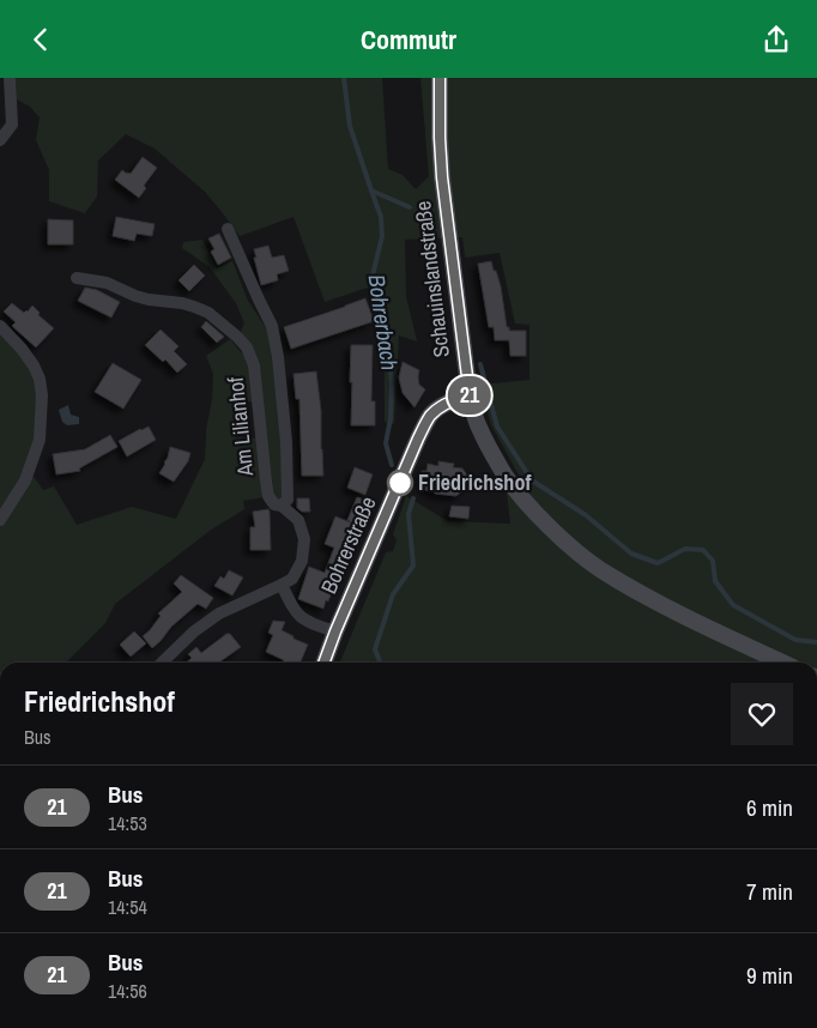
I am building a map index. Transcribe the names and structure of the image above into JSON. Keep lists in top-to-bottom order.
{
  "streets": {
    "main road": ["Schauinslandstraße", "Bohrerstraße"],
    "street": ["Am Lilianhof"]
  },
  "crossings": [
    ["Schauinslandstraße", "Bohrerstraße"]
  ],
  "water": ["Bohrerbach"],
  "places": ["Friedrichshof"],
  "lines": ["bus line 21"],
  "page": {
    "header": "Commutr",
    "on_map": "21",
    "heading": ["Friedrichshof", "Bus"],
    "list": [
      {
        "mark": "21",
        "name": "Bus",
        "note": "14:53",
        "value": "6 min"
      },
      {
        "mark": "21",
        "name": "Bus",
        "note": "14:54",
        "value": "7 min"
      },
      {
        "mark": "21",
        "name": "Bus",
        "note": "14:56",
        "value": "9 min"
      }
    ]
  }
}
